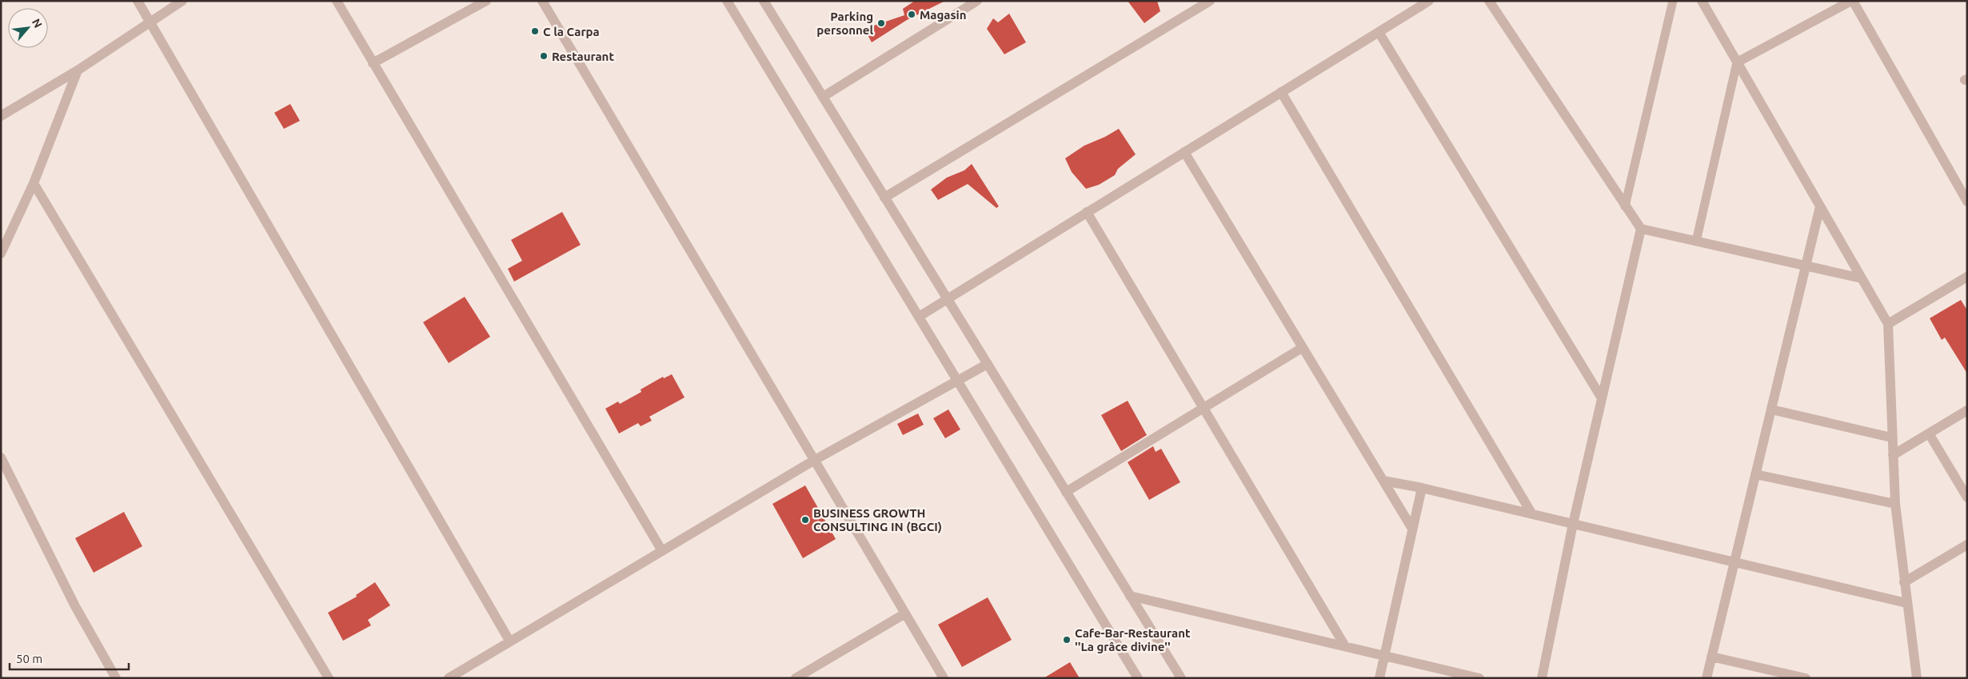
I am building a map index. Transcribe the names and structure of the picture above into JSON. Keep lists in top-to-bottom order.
{
  "places": [
    "Magasin",
    "Parking personnel",
    "C la Carpa",
    "Restaurant",
    "BUSINESS GROWTH CONSULTING IN (BGCI)",
    "Cafe-Bar-Restaurant ''La grâce divine''"
  ],
  "scale_bar": "50 m",
  "north": "top right"
}
